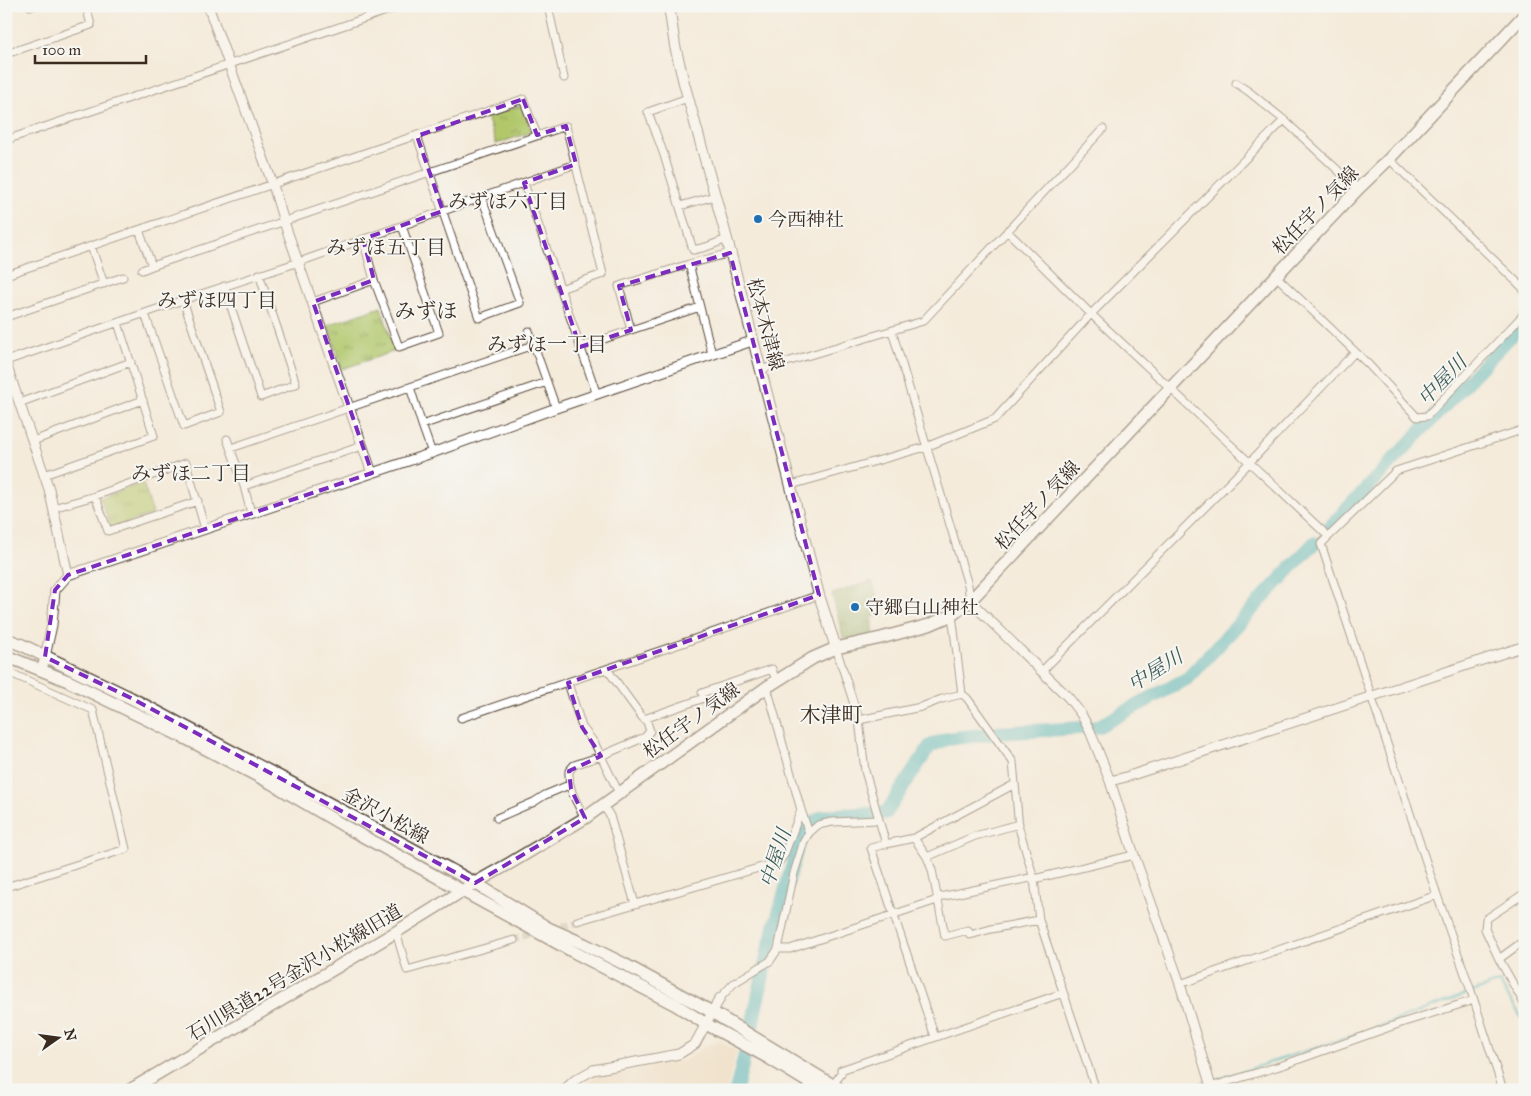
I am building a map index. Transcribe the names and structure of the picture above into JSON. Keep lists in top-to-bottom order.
{
  "streets": {
    "main road": [
      "松任宇ノ気線",
      "松本木津線",
      "金沢小松線",
      "石川県道22号金沢小松線旧道"
    ]
  },
  "crossings": [
    ["松任宇ノ気線", "松本木津線"],
    ["松任宇ノ気線", "金沢小松線"],
    ["松任宇ノ気線", "石川県道22号金沢小松線旧道"],
    ["金沢小松線", "石川県道22号金沢小松線旧道"]
  ],
  "districts": [
    "みずほ六丁目",
    "みずほ五丁目",
    "みずほ四丁目",
    "みずほ",
    "みずほ一丁目",
    "みずほ二丁目",
    "木津町"
  ],
  "water": ["中屋川"],
  "places": ["今西神社", "守郷白山神社"],
  "scale_bar": "100 m",
  "north": "right"
}
